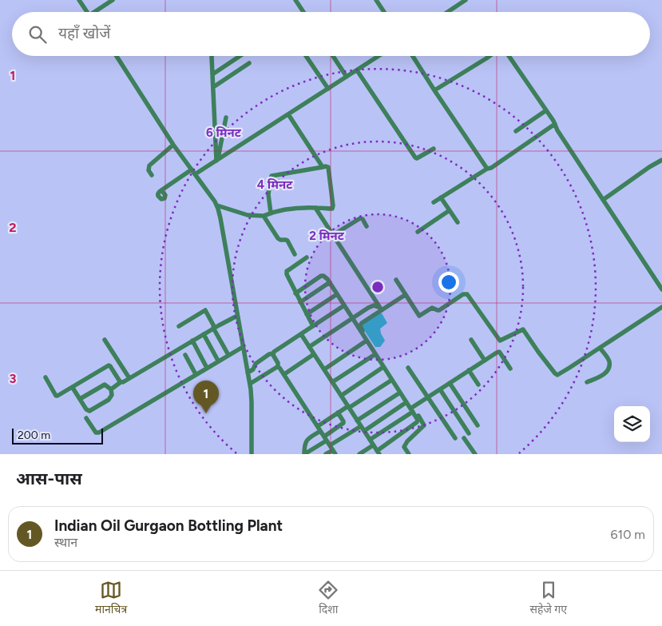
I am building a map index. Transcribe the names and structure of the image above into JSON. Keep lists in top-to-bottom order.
{
  "scale_bar": "200 m",
  "page": {
    "search": "यहाँ खोजें",
    "pins": "1",
    "scale": "200 m",
    "heading": "आस-पास",
    "list": [
      {
        "mark": "1",
        "name": "Indian Oil Gurgaon Bottling Plant",
        "note": "स्थान",
        "value": "610 m"
      }
    ],
    "nav": ["मानचित्र", "दिशा", "सहेजे गए"]
  },
  "grid": {
    "rows": ["1", "2", "3"]
  },
  "rings": ["6 मिनट", "4 मिनट", "2 मिनट"]
}
